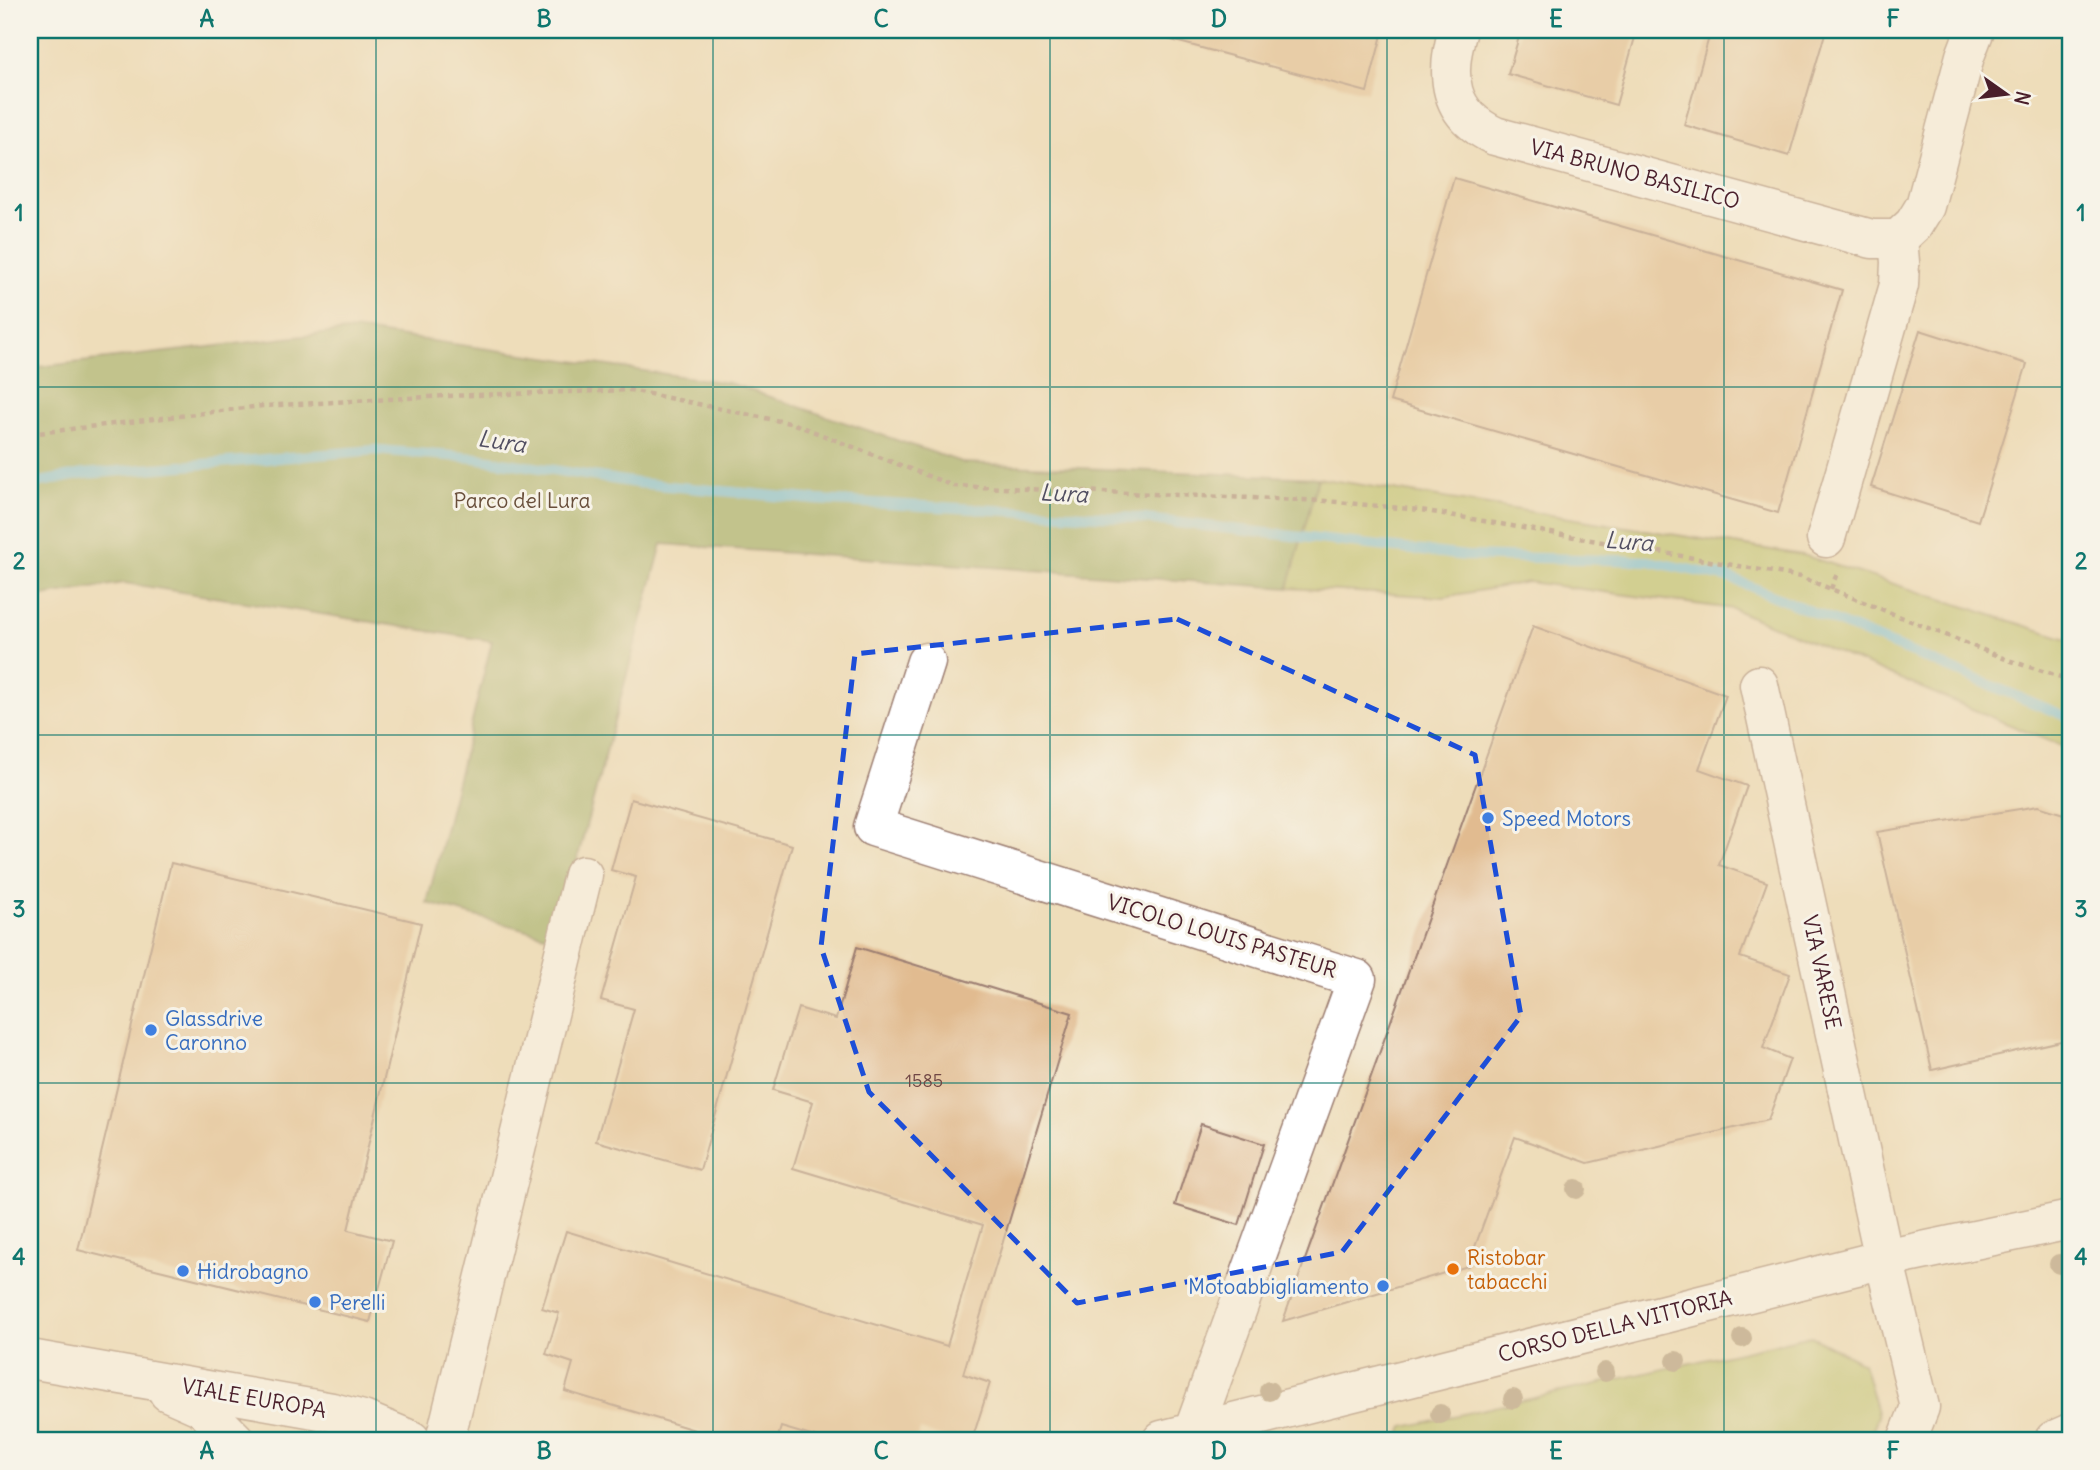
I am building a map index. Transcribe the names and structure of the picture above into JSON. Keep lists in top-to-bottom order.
{
  "streets": {
    "street": [
      "VIA BRUNO BASILICO",
      "VICOLO LOUIS PASTEUR",
      "VIA VARESE",
      "CORSO DELLA VITTORIA",
      "VIALE EUROPA"
    ]
  },
  "crossings": [
    ["VICOLO LOUIS PASTEUR", "CORSO DELLA VITTORIA"],
    ["VIA VARESE", "CORSO DELLA VITTORIA"]
  ],
  "water": ["Lura"],
  "parks": ["Parco del Lura"],
  "places": [
    "Speed Motors",
    "Glassdrive Caronno",
    "Ristobar tabacchi",
    "Hidrobagno",
    "Motoabbigliamento",
    "Perelli"
  ],
  "house_numbers": ["1585"],
  "north": "right",
  "grid": {
    "columns": [
      "A",
      "B",
      "C",
      "D",
      "E",
      "F"
    ],
    "rows": [
      "1",
      "2",
      "3",
      "4"
    ]
  }
}
